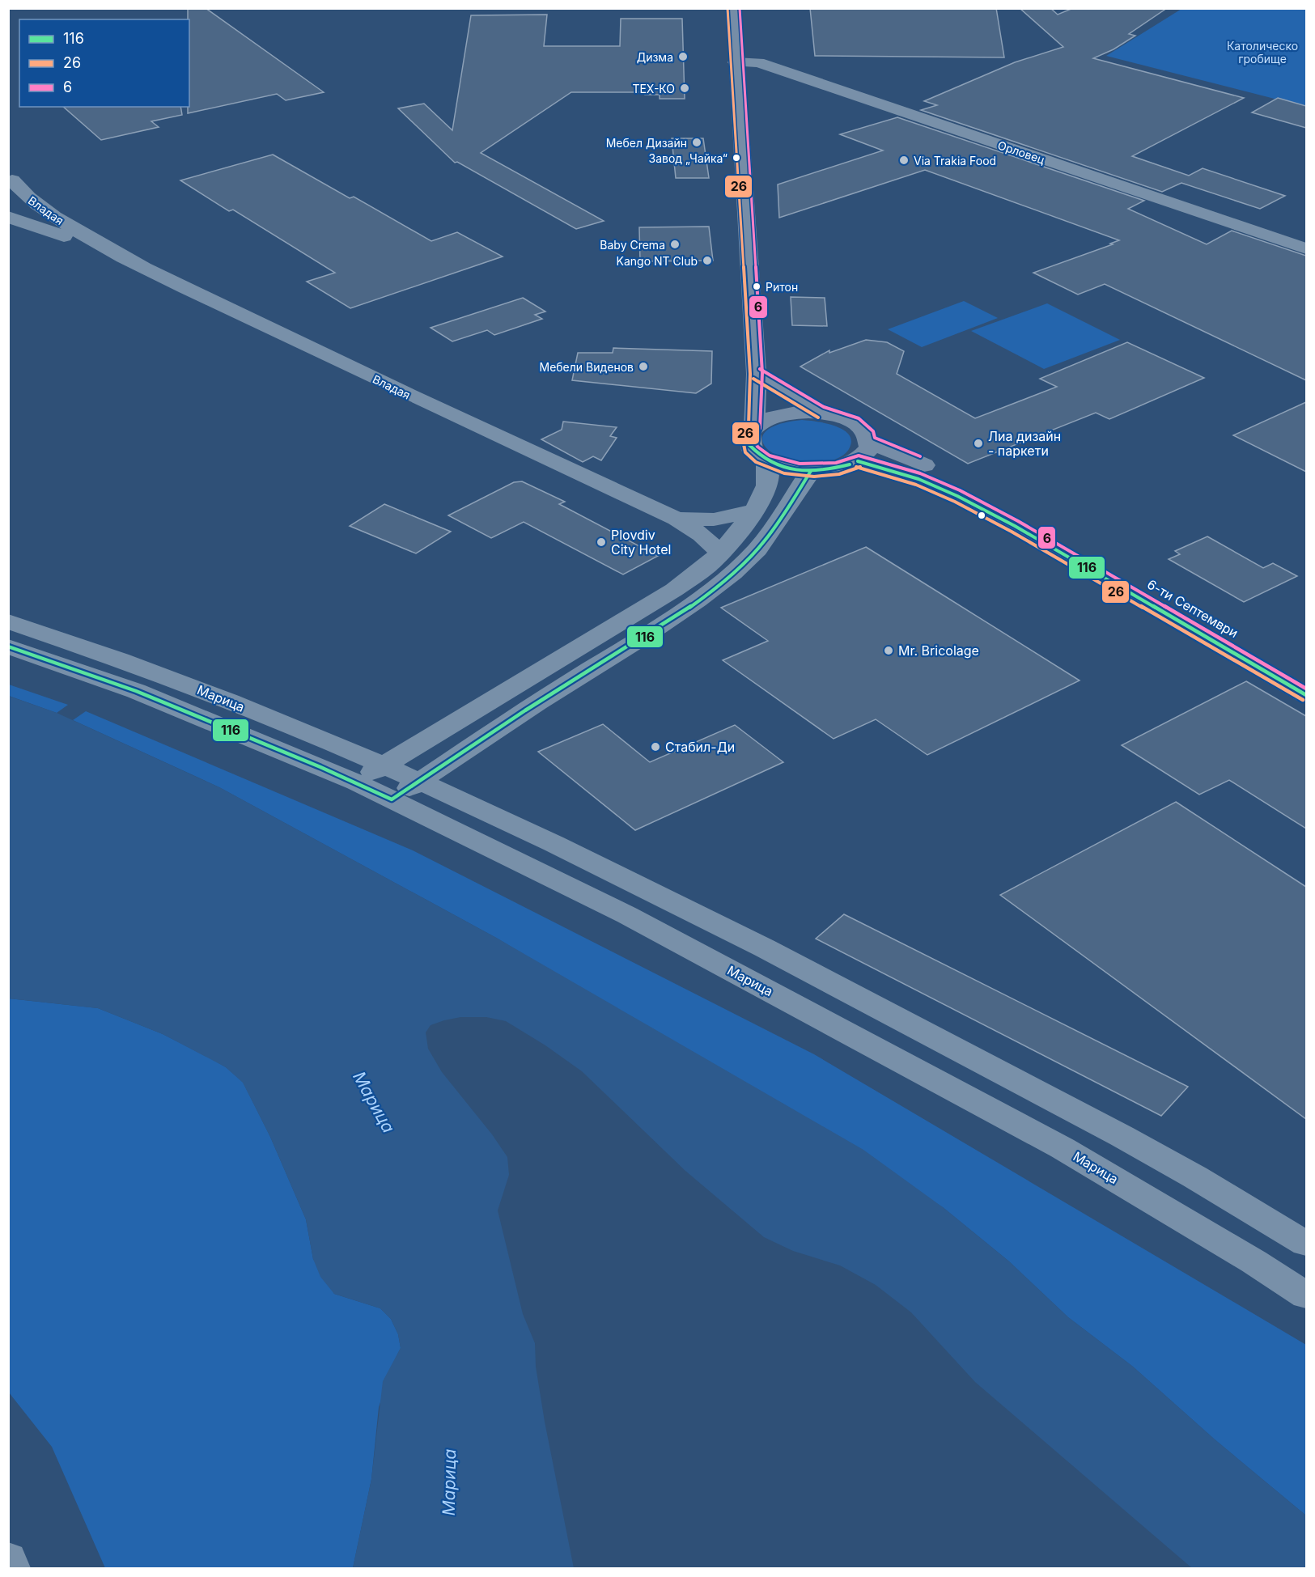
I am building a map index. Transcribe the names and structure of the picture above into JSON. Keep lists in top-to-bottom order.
{
  "streets": {
    "main road": ["6-ти Септември"],
    "street": ["Орловец", "Владая", "Марица"]
  },
  "water": ["Марица"],
  "parks": ["Католическо гробище"],
  "places": [
    "Дизма",
    "ТЕХ-КО",
    "Мебел Дизайн",
    "Завод „Чайка“",
    "Via Trakia Food",
    "Baby Crema",
    "Kango NT Club",
    "Ритон",
    "Мебели Виденов",
    "Лиа дизайн - паркети",
    "Plovdiv City Hotel",
    "Mr. Bricolage",
    "Стабил-Ди"
  ],
  "lines": ["transit line 26", "transit line 6", "transit line 116"],
  "legend": ["116", "26", "6"]
}
